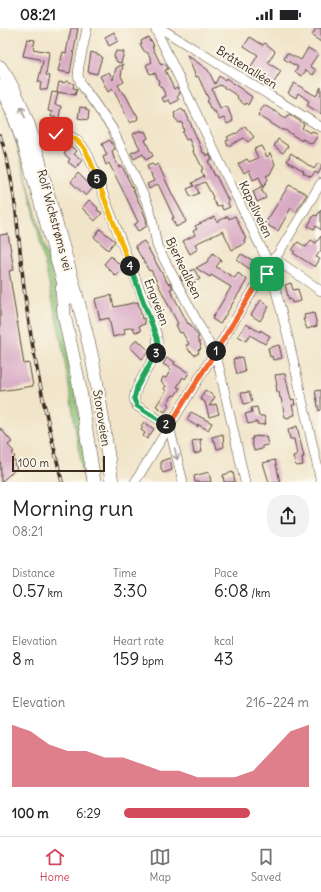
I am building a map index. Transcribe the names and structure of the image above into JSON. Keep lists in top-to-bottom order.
{
  "streets": {
    "highway": ["Rolf Wickstrøms vei", "Storoveien"],
    "street": [
      "Bråtenalléen",
      "Kapellveien",
      "Bjerkealléen",
      "Engveien"
    ]
  },
  "crossings": [
    ["Rolf Wickstrøms vei", "Storoveien"]
  ],
  "scale_bar": "100 m",
  "page": {
    "status": "08:21",
    "pins": [
      "5",
      "4",
      "1",
      "3",
      "2"
    ],
    "scale": "100 m",
    "heading": ["Morning run", "08:21"],
    "stats": [
      ["Distance", "0.57 km"],
      ["Time", "3:30"],
      ["Pace", "6:08 /km"],
      ["Elevation", "8 m"],
      ["Heart rate", "159 bpm"],
      ["kcal", "43"]
    ],
    "chart": ["Elevation", "216–224 m"],
    "list": [
      {
        "name": "100 m",
        "note": "6:29"
      }
    ],
    "tabs": ["Home", "Map", "Saved"]
  }
}
